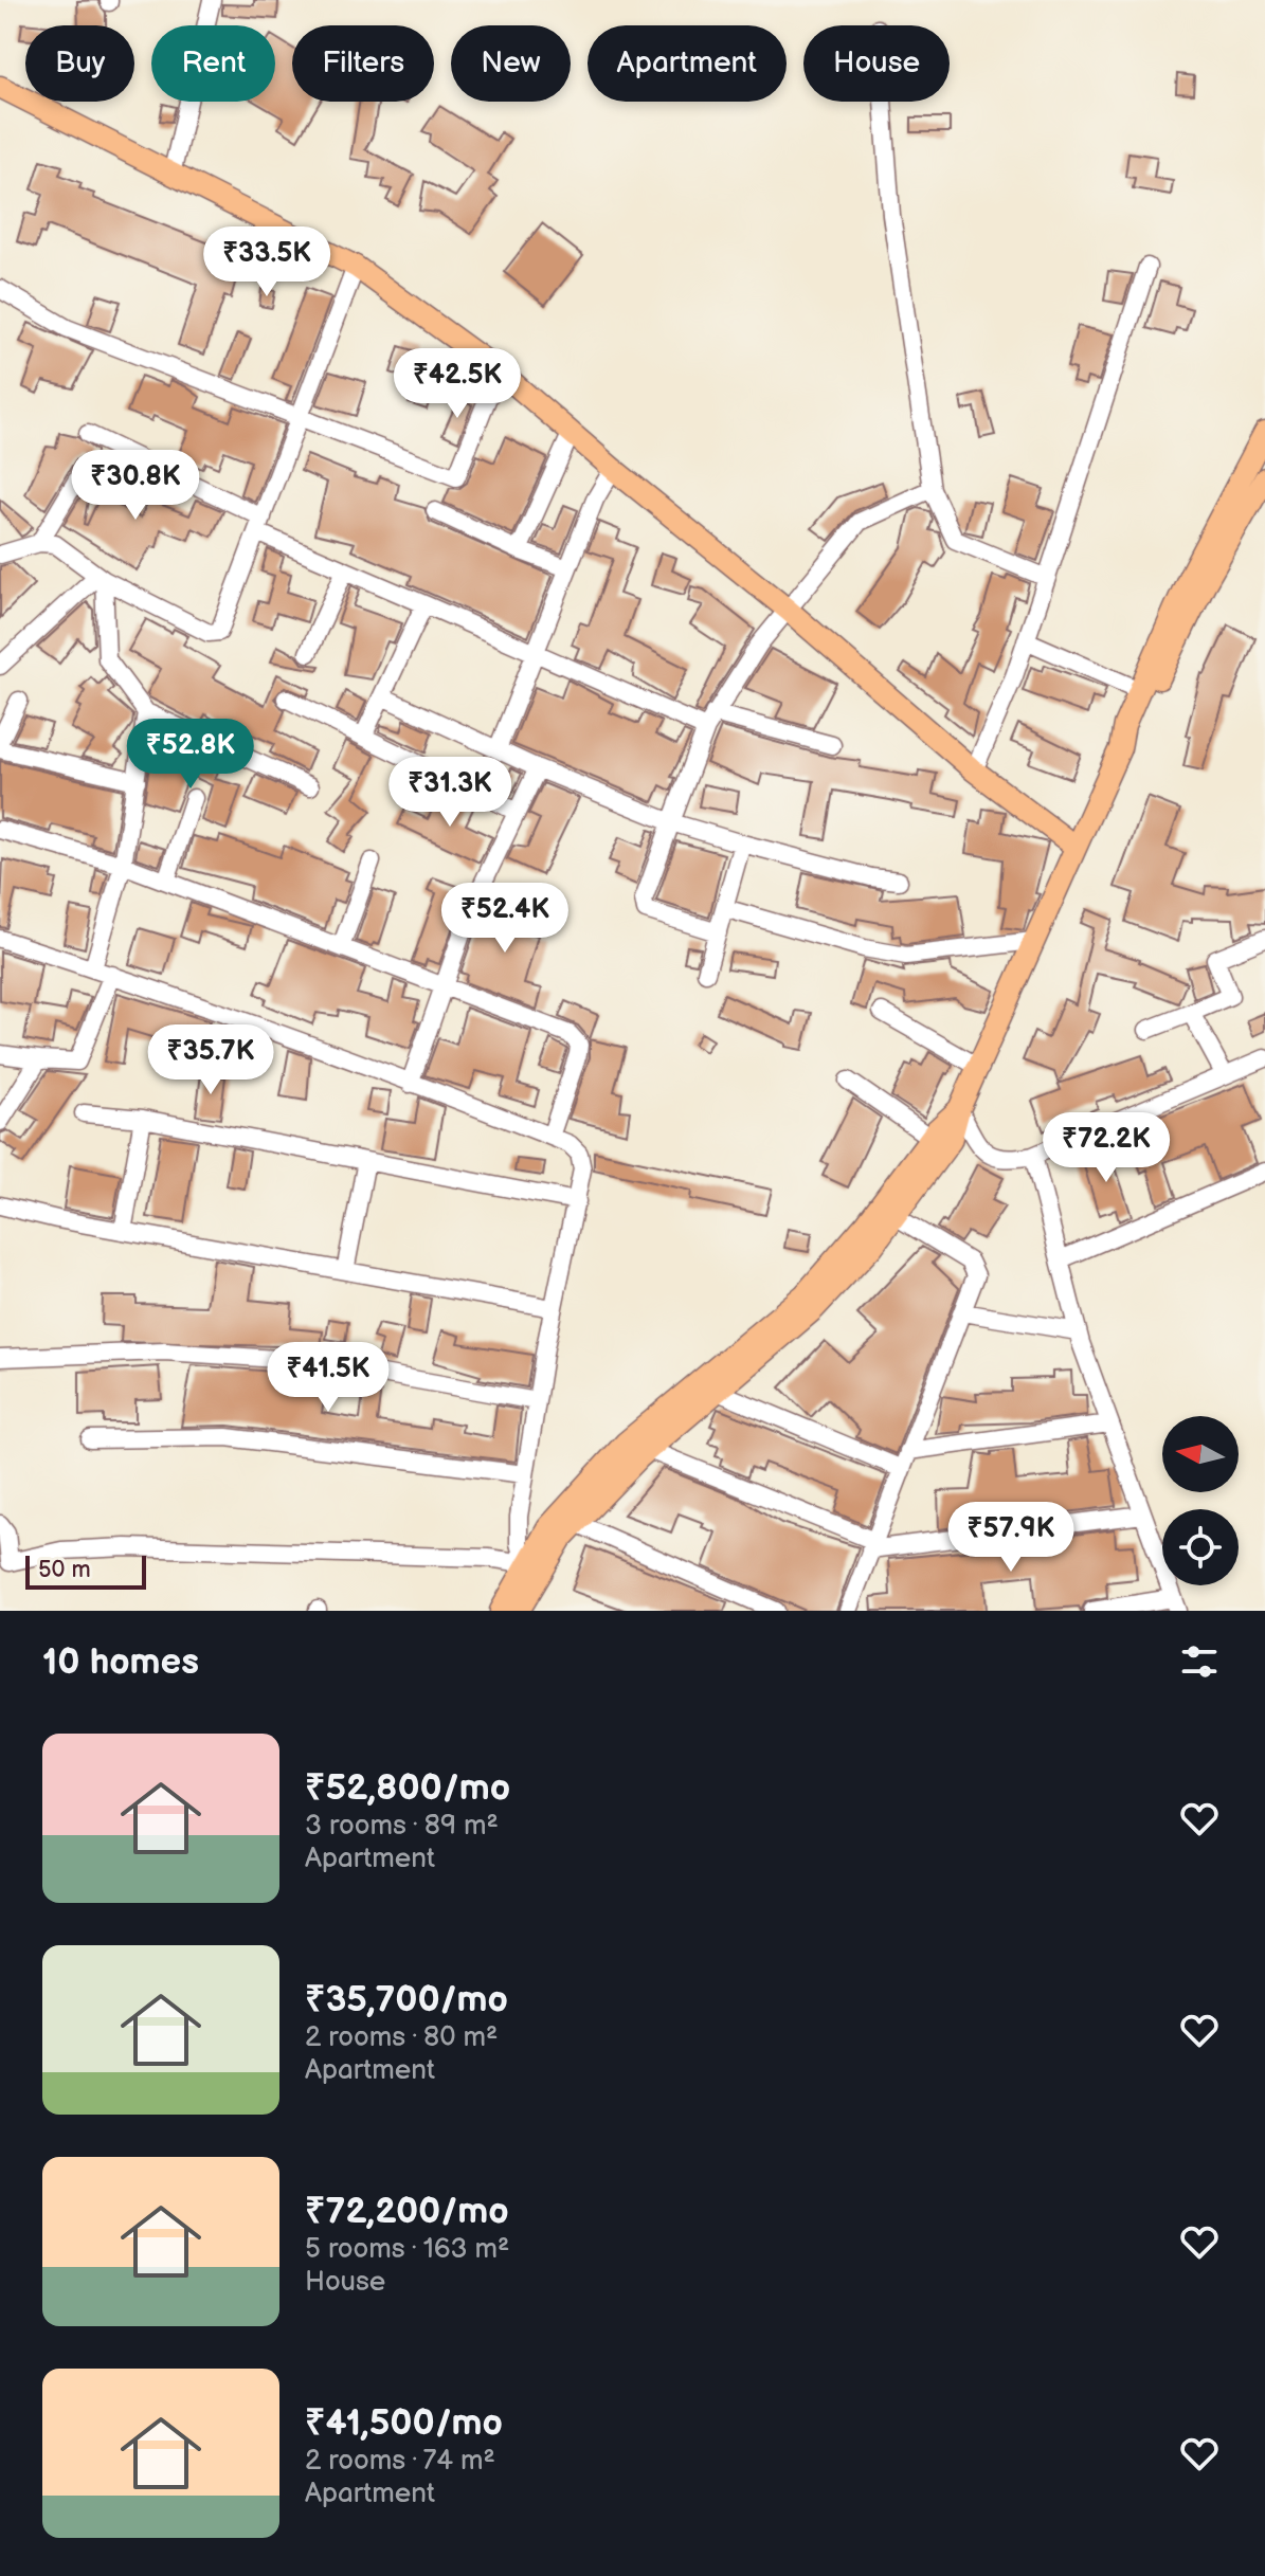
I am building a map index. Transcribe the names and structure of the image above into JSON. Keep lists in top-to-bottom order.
{
  "scale_bar": "50 m",
  "north": "left",
  "page": {
    "chip": [
      "Buy",
      "Rent",
      "Filters",
      "New",
      "Apartment",
      "House"
    ],
    "price": [
      "₹33.5K",
      "₹42.5K",
      "₹30.8K",
      "₹52.8K",
      "₹31.3K",
      "₹52.4K",
      "₹35.7K",
      "₹72.2K",
      "₹41.5K",
      "₹57.9K"
    ],
    "scale": "50 m",
    "heading": "10 homes",
    "list": [
      {
        "name": "₹52,800/mo",
        "note": "3 rooms · 89 m² · Apartment"
      },
      {
        "name": "₹35,700/mo",
        "note": "2 rooms · 80 m² · Apartment"
      },
      {
        "name": "₹72,200/mo",
        "note": "5 rooms · 163 m² · House"
      },
      {
        "name": "₹41,500/mo",
        "note": "2 rooms · 74 m² · Apartment"
      }
    ]
  }
}
